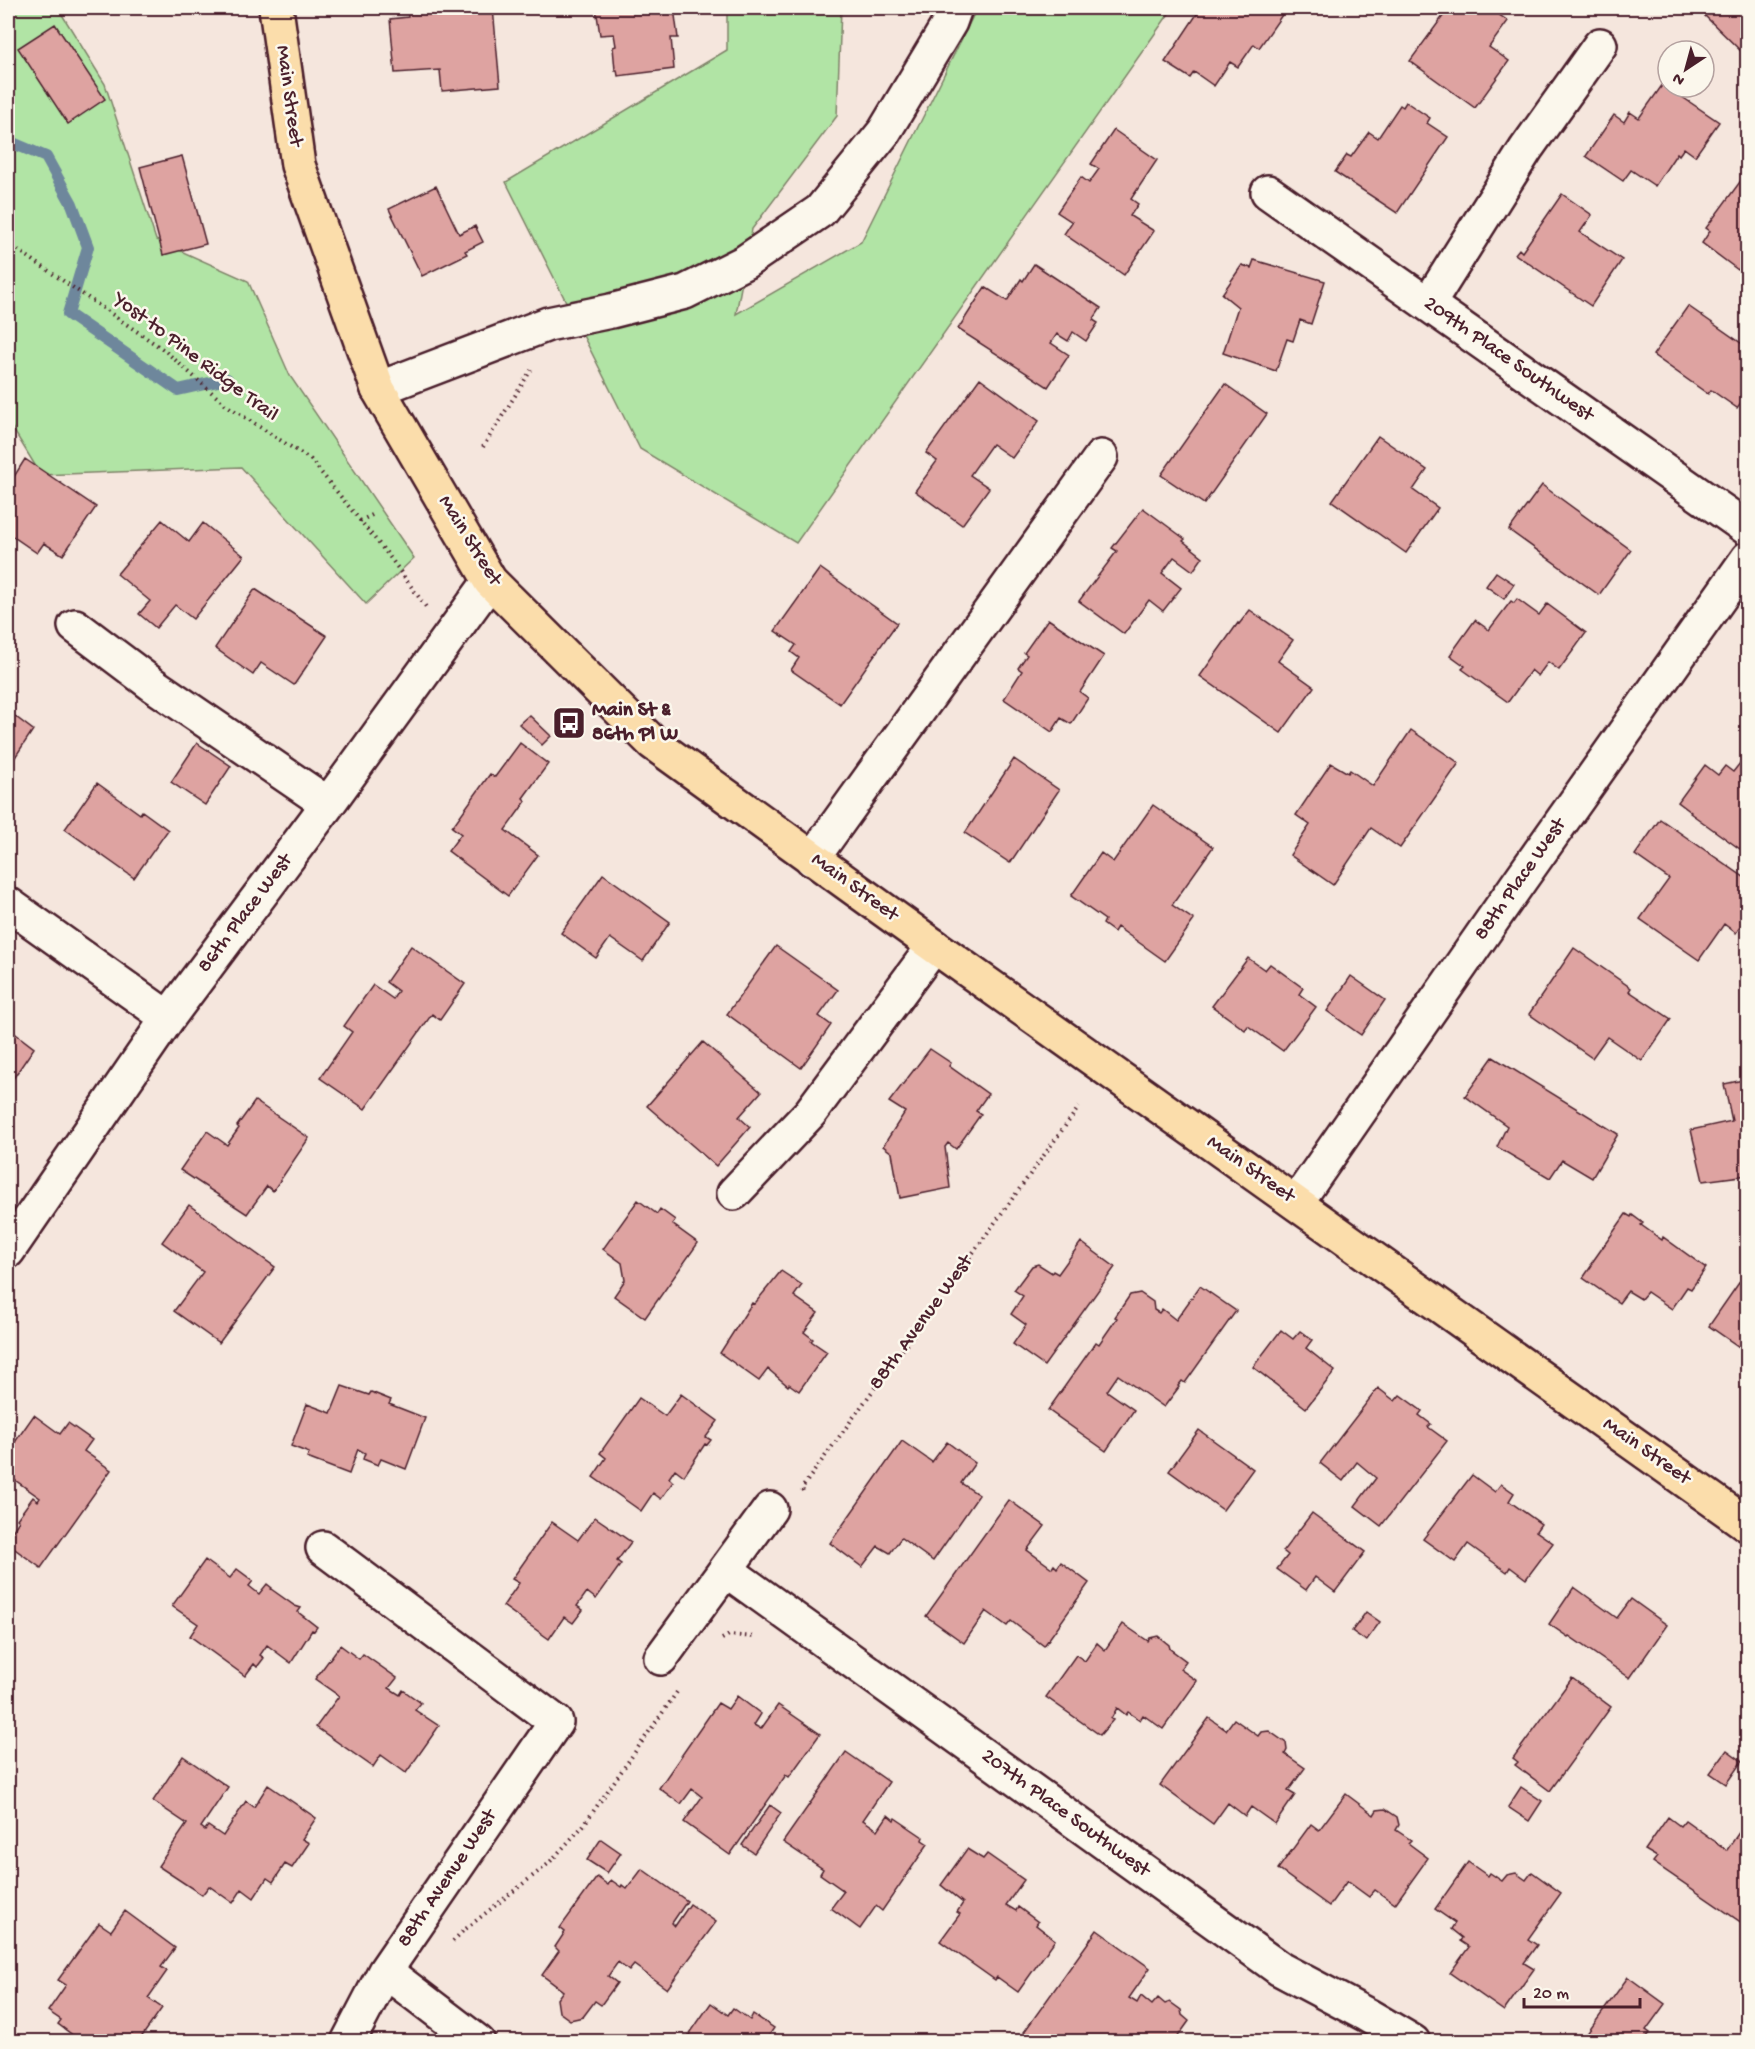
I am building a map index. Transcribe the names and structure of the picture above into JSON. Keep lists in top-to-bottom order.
{
  "streets": {
    "main road": ["Main Street"],
    "street": [
      "209th Place Southwest",
      "88th Place West",
      "86th Place West",
      "88th Avenue West",
      "207th Place Southwest"
    ],
    "path": ["Yost to Pine Ridge Trail"]
  },
  "crossings": [
    ["Main Street", "88th Place West"],
    ["Main Street", "86th Place West"]
  ],
  "places": {
    "bus stop": ["Main St & 86th Pl W"]
  },
  "scale_bar": "20 m",
  "north": "bottom left"
}
